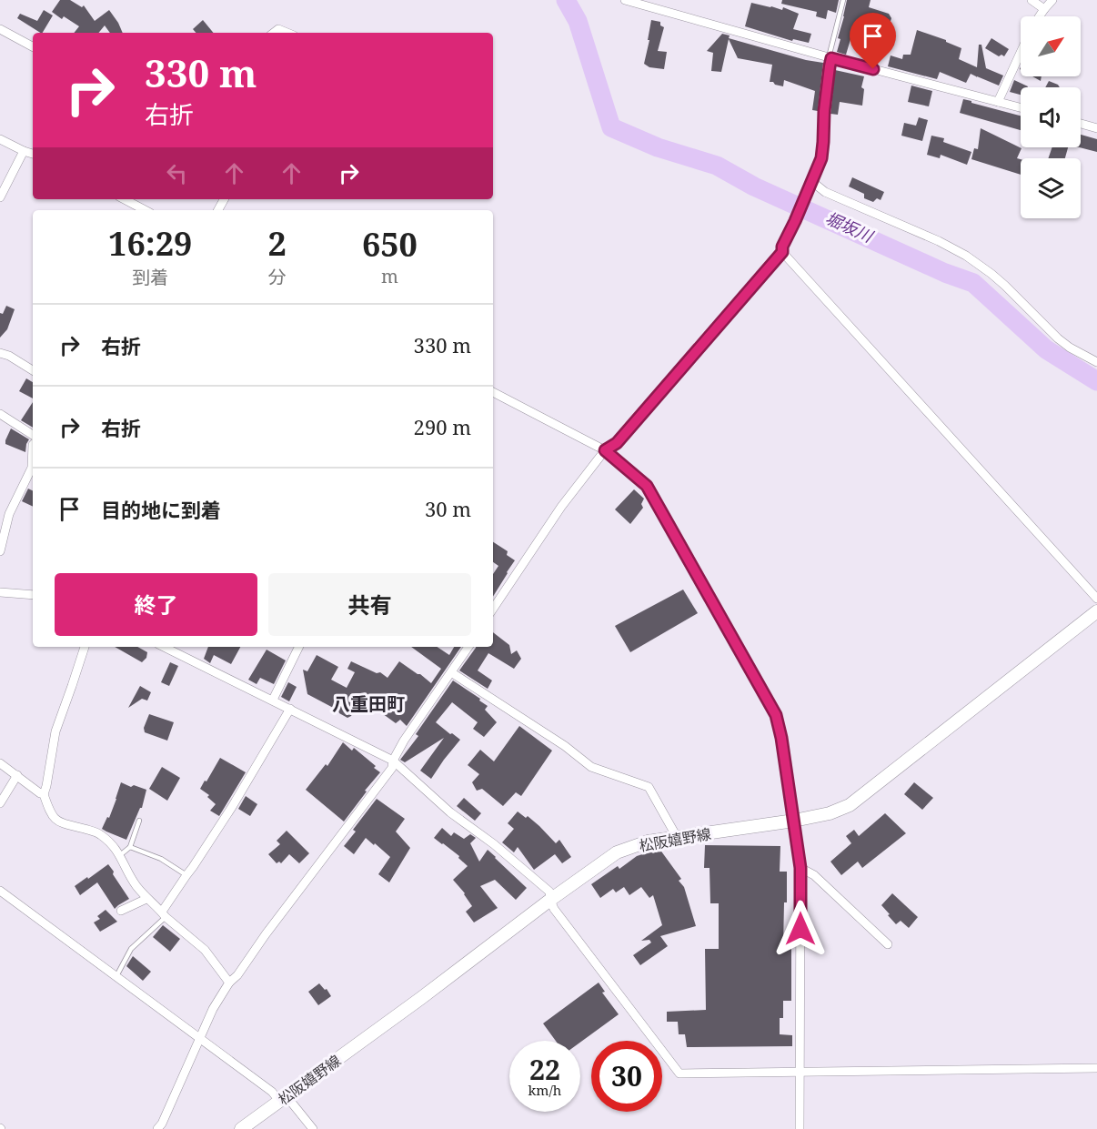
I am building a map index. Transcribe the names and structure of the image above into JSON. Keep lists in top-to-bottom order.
{
  "streets": {
    "main road": ["松阪嬉野線"]
  },
  "districts": ["八重田町"],
  "water": ["堀坂川"],
  "north": "top right",
  "page": {
    "turn": ["330 m", "右折"],
    "eta": [
      "16:29",
      "到着",
      "2",
      "分",
      "650",
      "m"
    ],
    "list": [
      {
        "name": "右折",
        "value": "330 m"
      },
      {
        "name": "右折",
        "value": "290 m"
      },
      {
        "name": "目的地に到着",
        "value": "30 m"
      }
    ],
    "buttons": ["終了", "共有"],
    "speed": "22 km/h",
    "limit": "30"
  }
}
